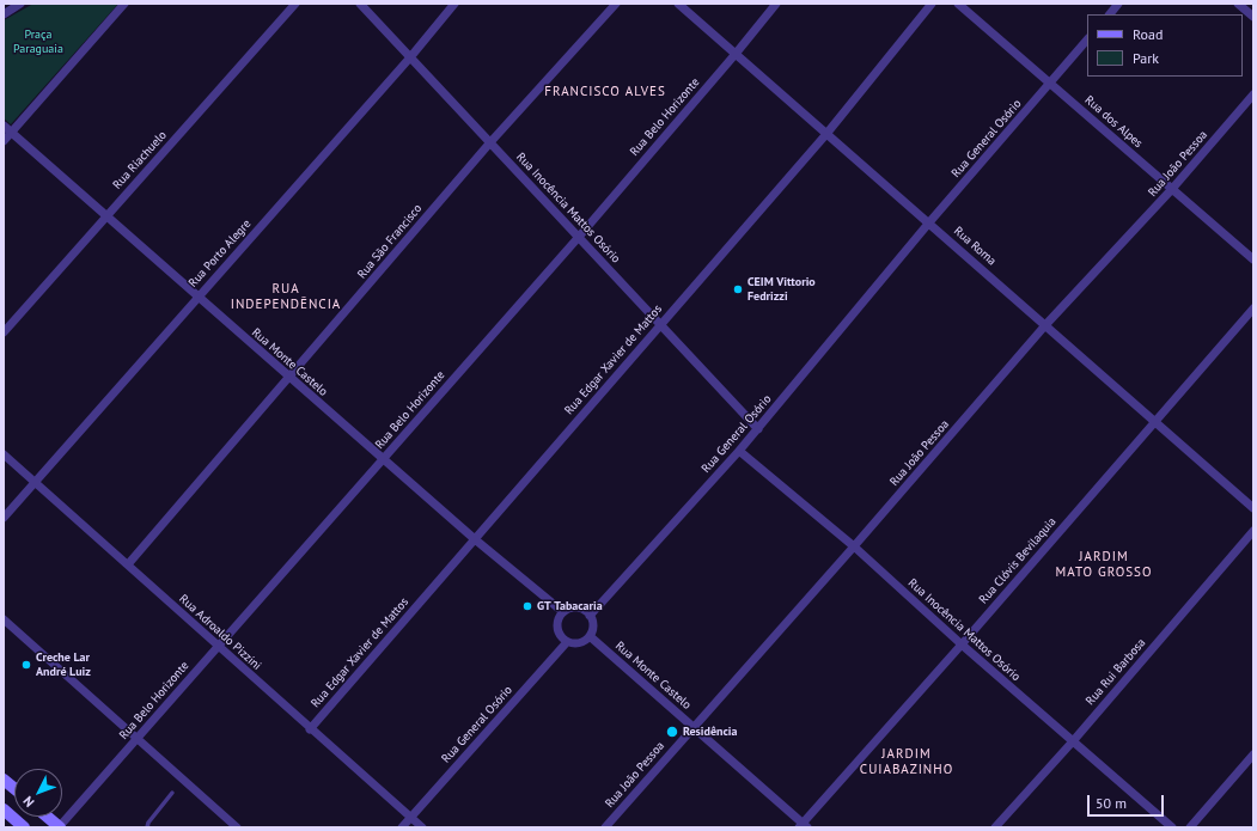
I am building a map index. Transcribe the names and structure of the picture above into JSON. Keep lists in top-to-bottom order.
{
  "streets": {
    "street": [
      "Rua Belo Horizonte",
      "Rua dos Alpes",
      "Rua General Osório",
      "Rua Riachuelo",
      "Rua João Pessoa",
      "Rua Inocência Mattos Osório",
      "Rua São Francisco",
      "Rua Roma",
      "Rua Porto Alegre",
      "Rua Edgar Xavier de Mattos",
      "Rua Monte Castelo",
      "Rua Clóvis Bevilaquia",
      "Rua Adroaldo Pizzini",
      "Rua Rui Barbosa"
    ]
  },
  "crossings": [
    ["Rua Belo Horizonte", "Rua Inocência Mattos Osório"],
    ["Rua Belo Horizonte", "Rua Roma"],
    ["Rua Belo Horizonte", "Rua Monte Castelo"],
    ["Rua Belo Horizonte", "Rua Adroaldo Pizzini"],
    ["Rua dos Alpes", "Rua General Osório"],
    ["Rua dos Alpes", "Rua João Pessoa"],
    ["Rua General Osório", "Rua Inocência Mattos Osório"],
    ["Rua General Osório", "Rua Roma"],
    ["Rua General Osório", "Rua Monte Castelo"],
    ["Rua General Osório", "Rua Adroaldo Pizzini"],
    ["Rua Riachuelo", "Rua Monte Castelo"],
    ["Rua João Pessoa", "Rua Inocência Mattos Osório"],
    ["Rua João Pessoa", "Rua Roma"],
    ["Rua João Pessoa", "Rua Monte Castelo"],
    ["Rua Inocência Mattos Osório", "Rua São Francisco"],
    ["Rua Inocência Mattos Osório", "Rua Porto Alegre"],
    ["Rua Inocência Mattos Osório", "Rua Edgar Xavier de Mattos"],
    ["Rua Inocência Mattos Osório", "Rua Clóvis Bevilaquia"],
    ["Rua Inocência Mattos Osório", "Rua Rui Barbosa"],
    ["Rua São Francisco", "Rua Monte Castelo"],
    ["Rua São Francisco", "Rua Adroaldo Pizzini"],
    ["Rua Roma", "Rua Edgar Xavier de Mattos"],
    ["Rua Roma", "Rua Clóvis Bevilaquia"],
    ["Rua Porto Alegre", "Rua Monte Castelo"],
    ["Rua Porto Alegre", "Rua Adroaldo Pizzini"],
    ["Rua Edgar Xavier de Mattos", "Rua Monte Castelo"],
    ["Rua Edgar Xavier de Mattos", "Rua Adroaldo Pizzini"],
    ["Rua Monte Castelo", "Rua Clóvis Bevilaquia"]
  ],
  "districts": [
    "FRANCISCO ALVES",
    "RUA INDEPENDÊNCIA",
    "JARDIM MATO GROSSO",
    "JARDIM CUIABAZINHO"
  ],
  "parks": ["Praça Paraguaia"],
  "places": [
    "CEIM Vittorio Fedrizzi",
    "GT Tabacaria",
    "Creche Lar André Luiz",
    "Residência"
  ],
  "legend": ["Road", "Park"],
  "scale_bar": "50 m",
  "north": "bottom left"
}
